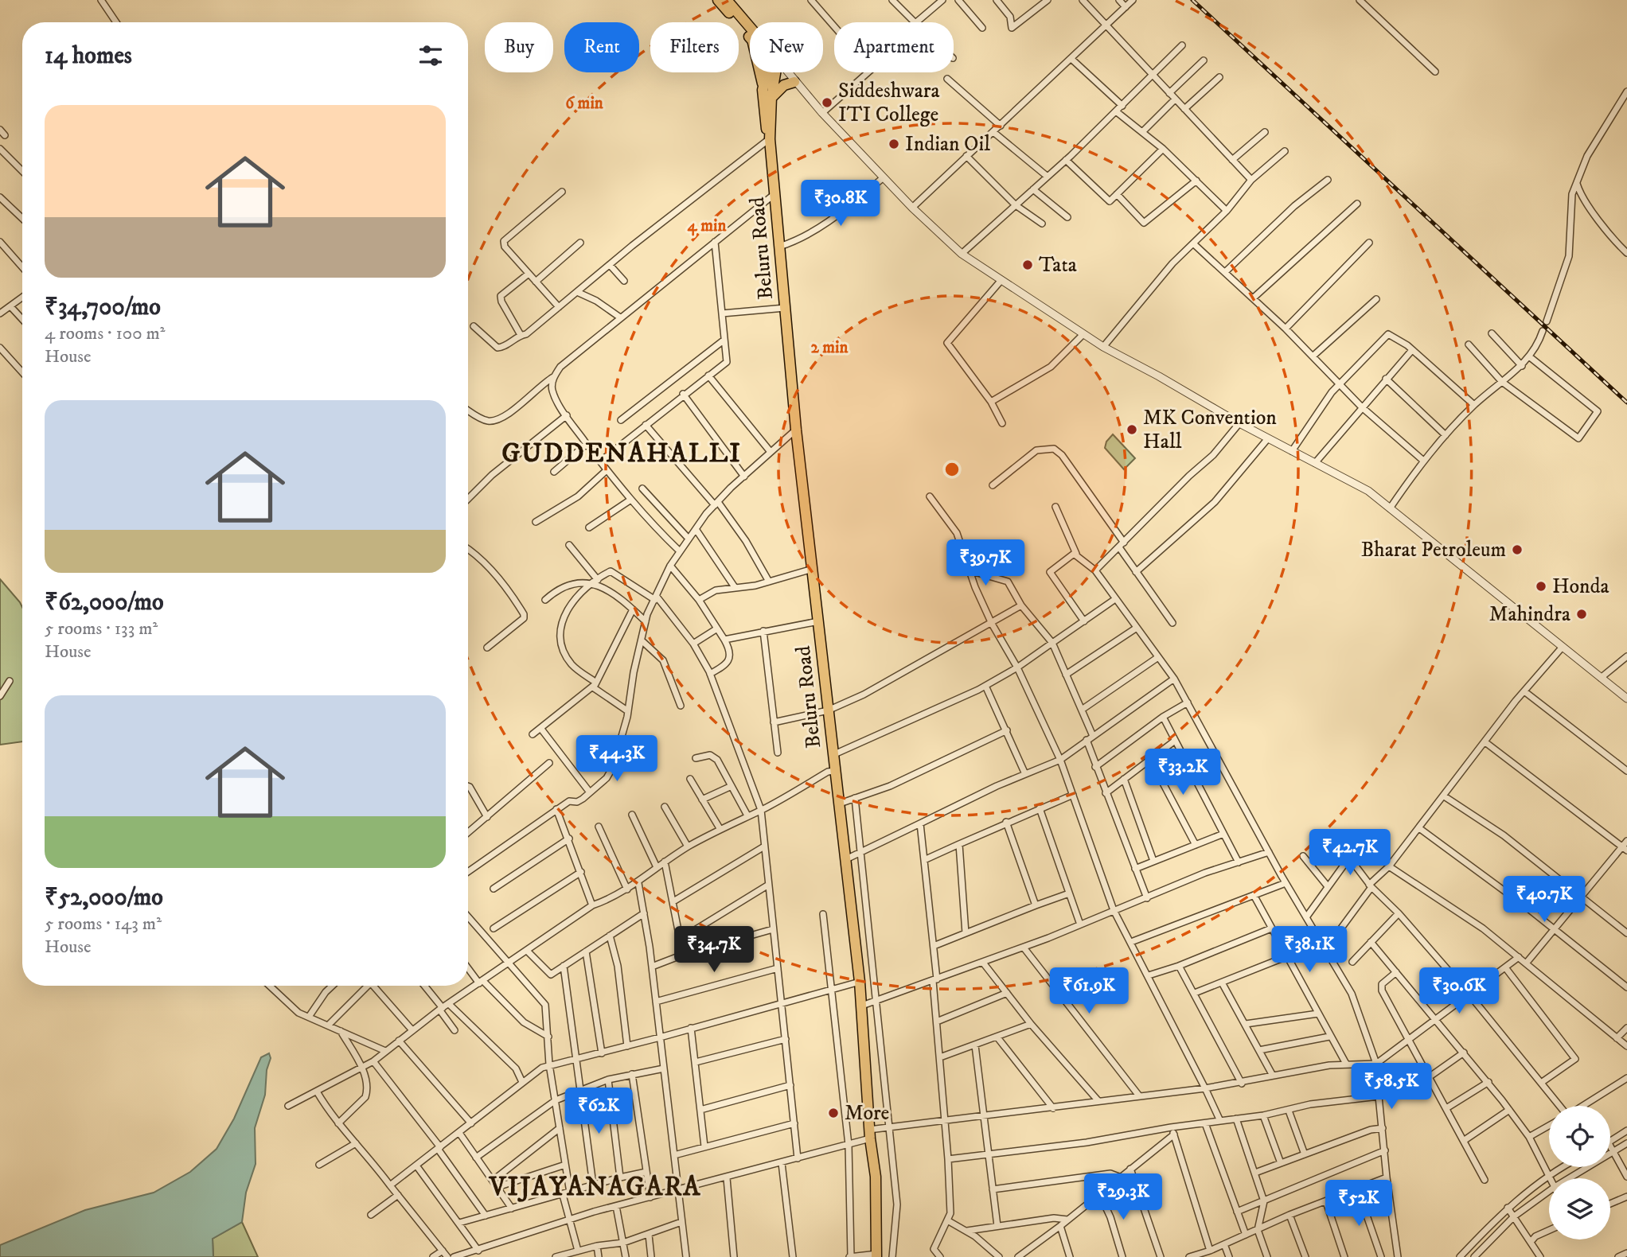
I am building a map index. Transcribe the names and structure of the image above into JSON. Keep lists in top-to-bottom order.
{
  "streets": {
    "highway": ["Beluru Road"]
  },
  "districts": ["GUDDENAHALLI", "VIJAYANAGARA"],
  "places": [
    "Siddeshwara ITI College",
    "Indian Oil",
    "Tata",
    "MK Convention Hall",
    "Bharat Petroleum",
    "Honda",
    "Mahindra",
    "More"
  ],
  "page": {
    "chip": [
      "Buy",
      "Rent",
      "Filters",
      "New",
      "Apartment"
    ],
    "heading": "14 homes",
    "list": [
      {
        "name": "₹34,700/mo",
        "note": "4 rooms · 100 m² · House"
      },
      {
        "name": "₹62,000/mo",
        "note": "5 rooms · 133 m² · House"
      },
      {
        "name": "₹52,000/mo",
        "note": "5 rooms · 143 m² · House"
      }
    ],
    "price": [
      "₹30.8K",
      "₹39.7K",
      "₹44.3K",
      "₹33.2K",
      "₹42.7K",
      "₹40.7K",
      "₹34.7K",
      "₹38.1K",
      "₹61.9K",
      "₹30.6K",
      "₹58.5K",
      "₹62K",
      "₹29.3K",
      "₹52K"
    ]
  },
  "rings": ["6 min", "4 min", "2 min"]
}
